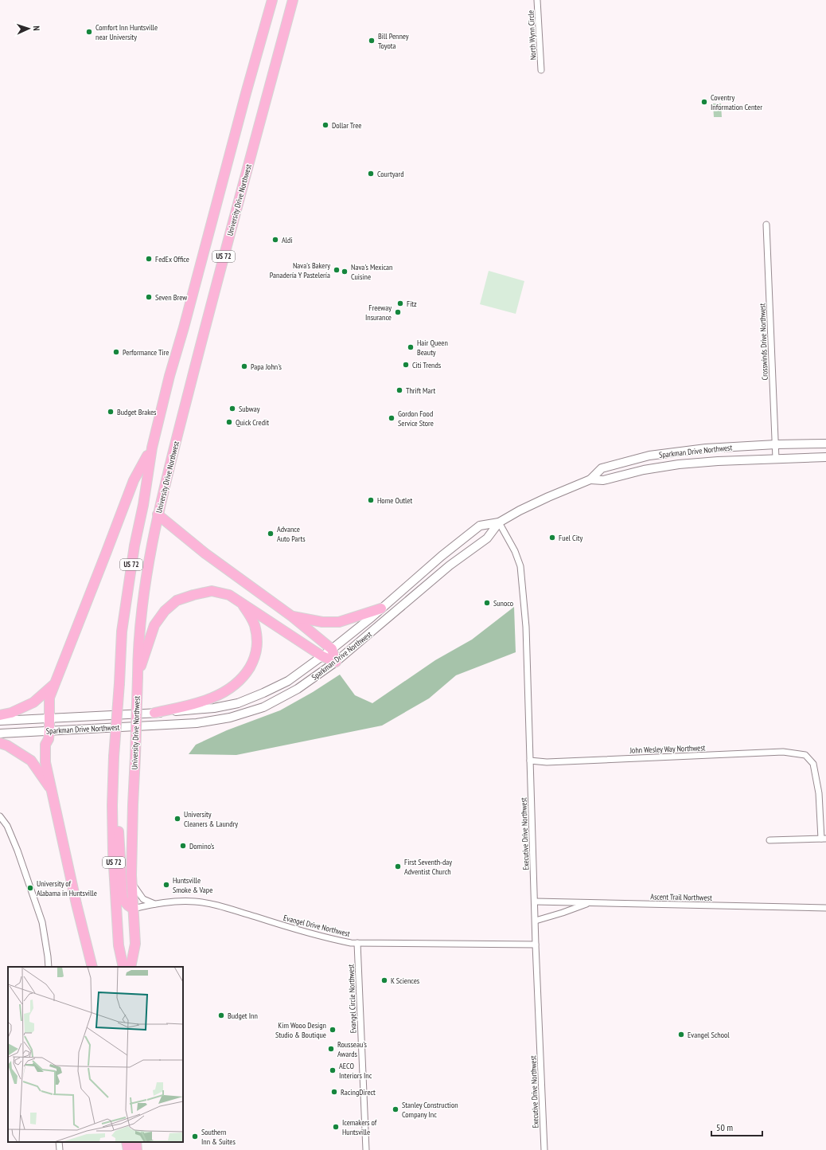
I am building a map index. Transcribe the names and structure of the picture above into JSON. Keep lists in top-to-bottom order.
{
  "streets": {
    "highway": ["University Drive Northwest", "US 72"],
    "main road": ["Sparkman Drive Northwest"],
    "street": [
      "North Wynn Circle",
      "Crosswinds Drive Northwest",
      "John Wesley Way Northwest",
      "Executive Drive Northwest",
      "Ascent Trail Northwest",
      "Evangel Drive Northwest",
      "Evangel Circle Northwest"
    ]
  },
  "crossings": [
    ["University Drive Northwest", "US 72"],
    ["University Drive Northwest", "Evangel Drive Northwest"],
    ["US 72", "Evangel Drive Northwest"],
    ["Crosswinds Drive Northwest", "Sparkman Drive Northwest"],
    ["Sparkman Drive Northwest", "Executive Drive Northwest"],
    ["John Wesley Way Northwest", "Executive Drive Northwest"],
    ["Executive Drive Northwest", "Ascent Trail Northwest"],
    ["Executive Drive Northwest", "Evangel Drive Northwest"],
    ["Evangel Drive Northwest", "Evangel Circle Northwest"]
  ],
  "places": [
    "Comfort Inn Huntsville near University",
    "Bill Penney Toyota",
    "Coventry Information Center",
    "Dollar Tree",
    "Courtyard",
    "Aldi",
    "FedEx Office",
    "Nava's Bakery Panadería Y Pastelería",
    "Nava's Mexican Cuisine",
    "Seven Brew",
    "Fitz",
    "Freeway Insurance",
    "Hair Queen Beauty",
    "Performance Tire",
    "Citi Trends",
    "Papa John's",
    "Thrift Mart",
    "Subway",
    "Budget Brakes",
    "Gordon Food Service Store",
    "Quick Credit",
    "Home Outlet",
    "Advance Auto Parts",
    "Fuel City",
    "Sunoco",
    "University Cleaners & Laundry",
    "Domino's",
    "First Seventh-day Adventist Church",
    "Huntsville Smoke & Vape",
    "University of Alabama in Huntsville",
    "K Sciences",
    "Budget Inn",
    "Kim Wooo Design Studio & Boutique",
    "Evangel School",
    "Rousseau's Awards",
    "AECO Interiors Inc",
    "RacingDirect",
    "Stanley Construction Company Inc",
    "Icemakers of Huntsville",
    "Southern Inn & Suites"
  ],
  "scale_bar": "50 m",
  "north": "right"
}
